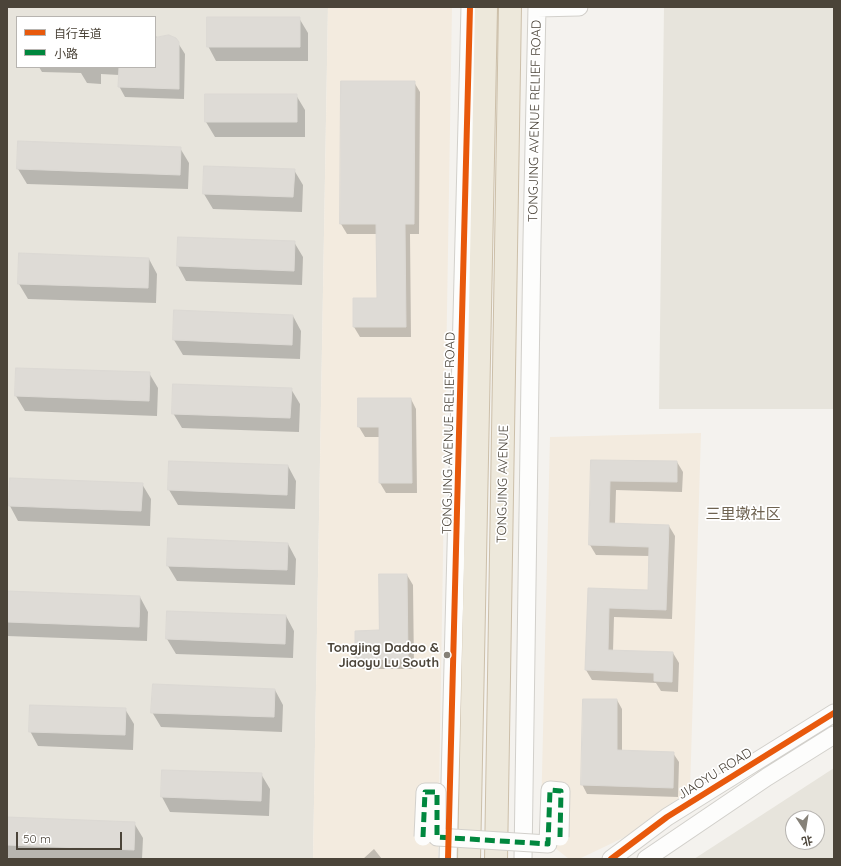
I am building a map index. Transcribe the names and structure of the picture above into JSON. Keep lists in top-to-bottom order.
{
  "streets": {
    "highway": ["TONGJING AVENUE"],
    "street": ["TONGJING AVENUE RELIEF ROAD", "JIAOYU ROAD"]
  },
  "districts": ["三里墩社区"],
  "places": ["Tongjing Dadao & Jiaoyu Lu South"],
  "legend": ["自行车道", "小路"],
  "scale_bar": "50 m",
  "north": "bottom"
}
